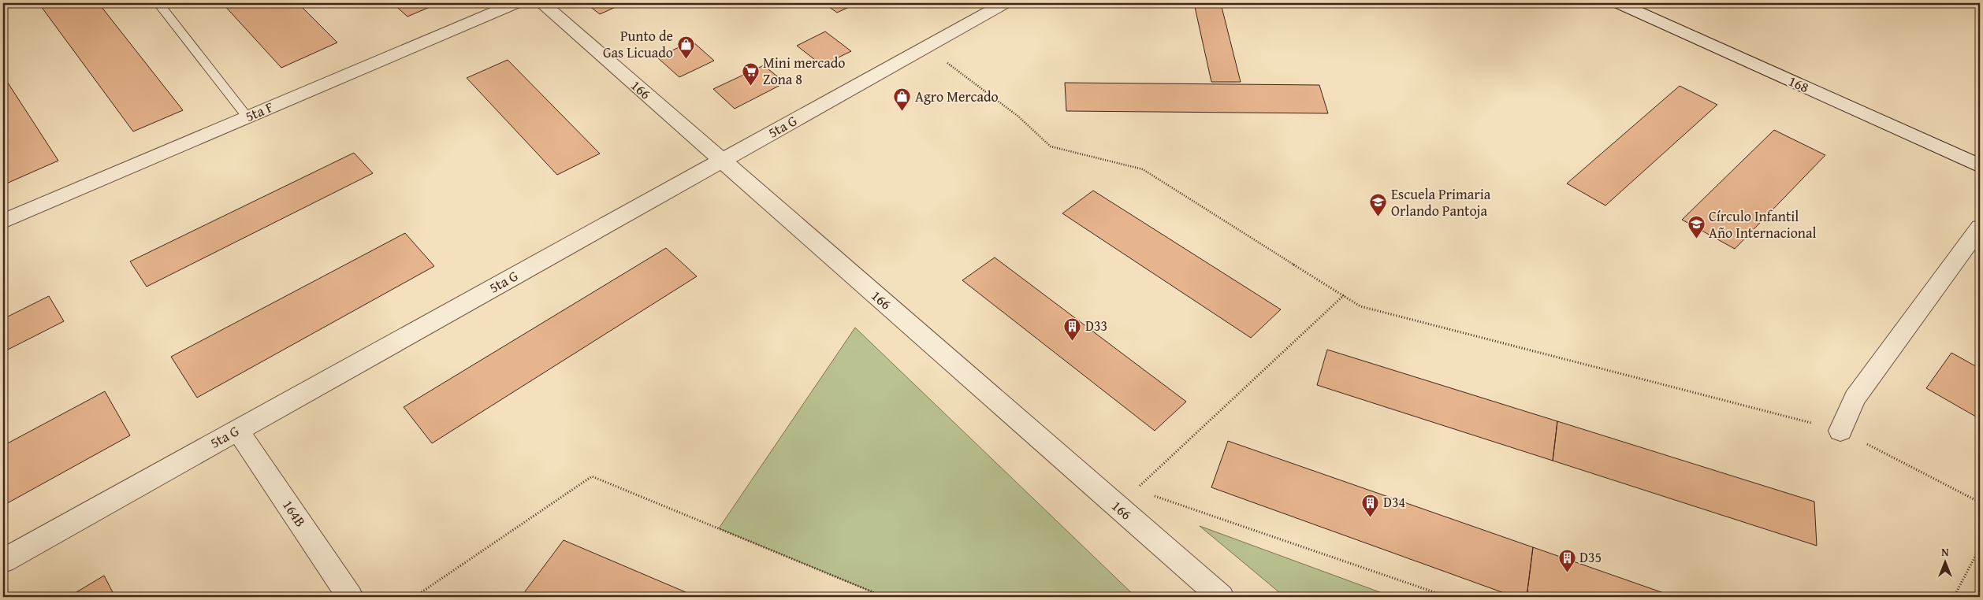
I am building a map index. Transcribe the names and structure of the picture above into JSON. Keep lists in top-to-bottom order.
{
  "streets": {
    "street": [
      "168",
      "166",
      "5ta F",
      "5ta G",
      "164B"
    ]
  },
  "crossings": [
    ["166", "5ta G"],
    ["5ta G", "164B"]
  ],
  "places": {
    "shop": ["Punto de Gas Licuado", "Agro Mercado"],
    "supermarket": ["Mini mercado Zona 8"],
    "school or university": ["Escuela Primaria Orlando Pantoja", "Círculo Infantil Año Internacional"],
    "building": ["D33", "D34", "D35"]
  },
  "north": "top"
}
